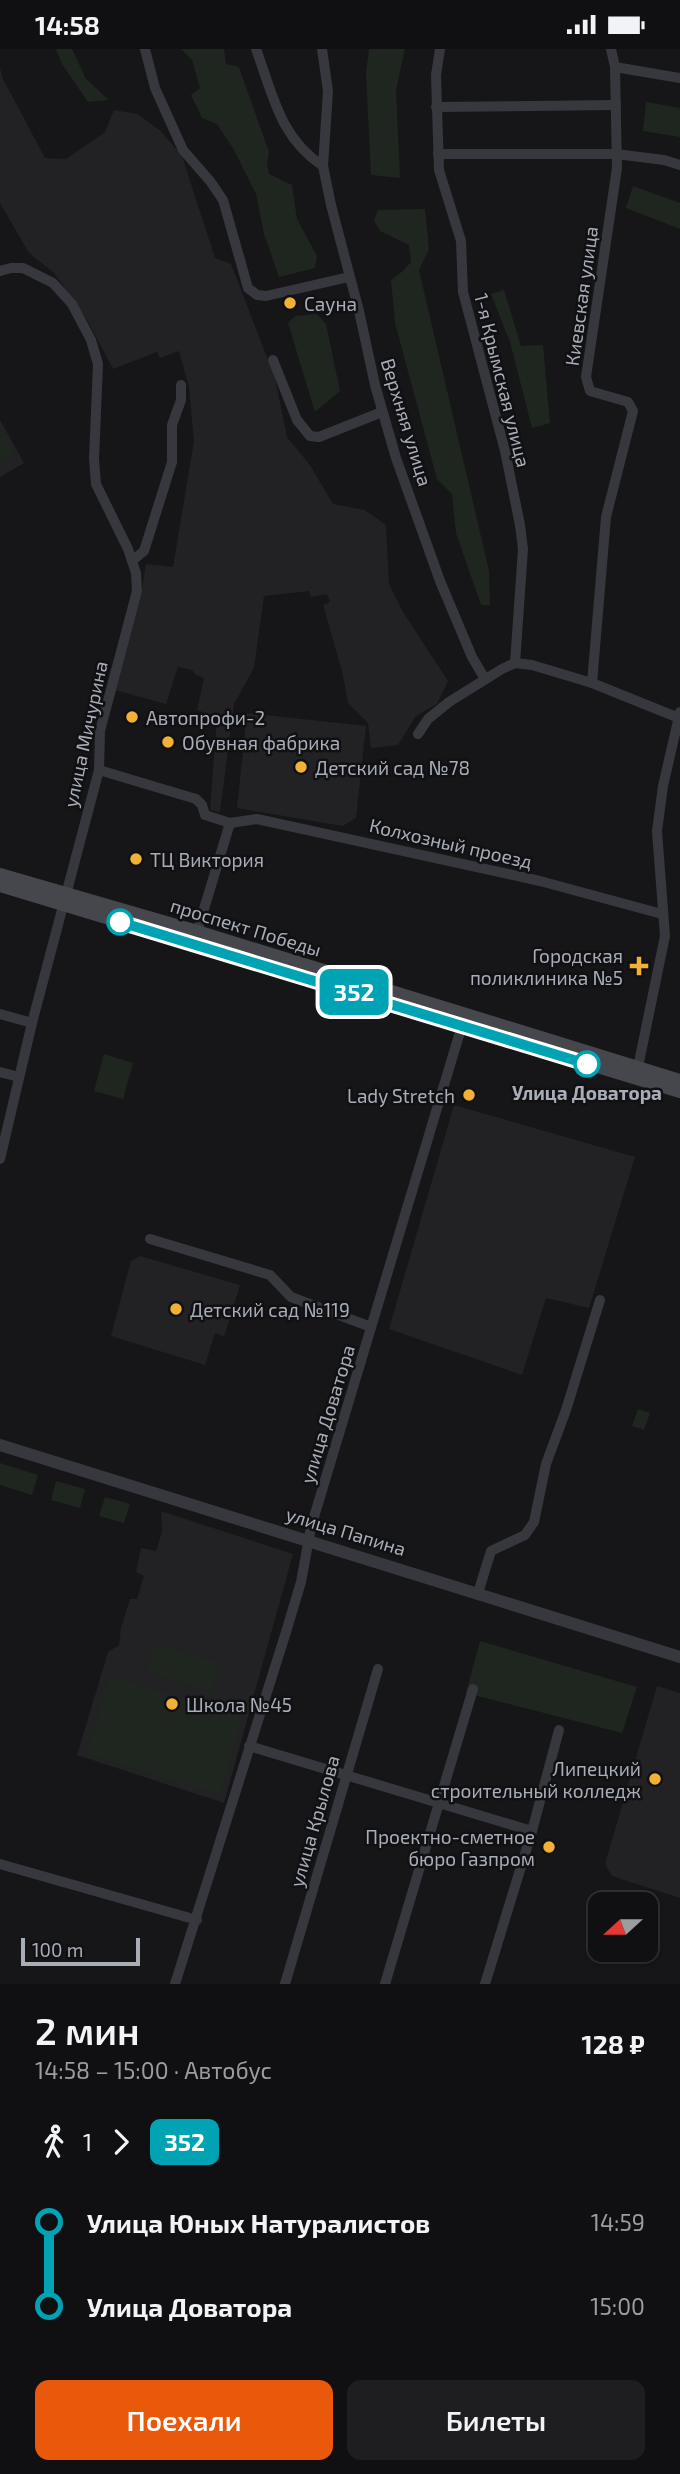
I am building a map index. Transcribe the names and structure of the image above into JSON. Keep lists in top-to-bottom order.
{
  "streets": {
    "main road": ["проспект Победы"],
    "street": [
      "Киевская улица",
      "1-я Крымская улица",
      "Верхняя улица",
      "улица Мичурина",
      "Колхозный проезд",
      "улица Доватора",
      "улица Папина",
      "улица Крылова"
    ]
  },
  "crossings": [
    ["улица Мичурина", "проспект Победы"],
    ["проспект Победы", "улица Доватора"],
    ["улица Доватора", "улица Папина"]
  ],
  "places": {
    "other": [
      "Сауна",
      "Автопрофи-2",
      "Обувная фабрика",
      "Детский сад №78",
      "ТЦ Виктория",
      "Улица Доватора",
      "Lady Stretch",
      "Детский сад №119",
      "Школа №45",
      "Липецкий строительный колледж",
      "Проектно-сметное бюро Газпром"
    ],
    "health": ["Городская поликлиника №5"]
  },
  "lines": ["bus line 352"],
  "scale_bar": "100 m",
  "north": "left",
  "page": {
    "status": "14:58",
    "on_map": "352",
    "scale": "100 m",
    "heading": ["2 мин", "14:58 – 15:00 · Автобус", "128 ₽"],
    "legs": ["1", "352"],
    "list": [
      {
        "name": "Улица Юных Натуралистов",
        "value": "14:59"
      },
      {
        "name": "Улица Доватора",
        "value": "15:00"
      }
    ],
    "buttons": ["Поехали", "Билеты"]
  }
}
